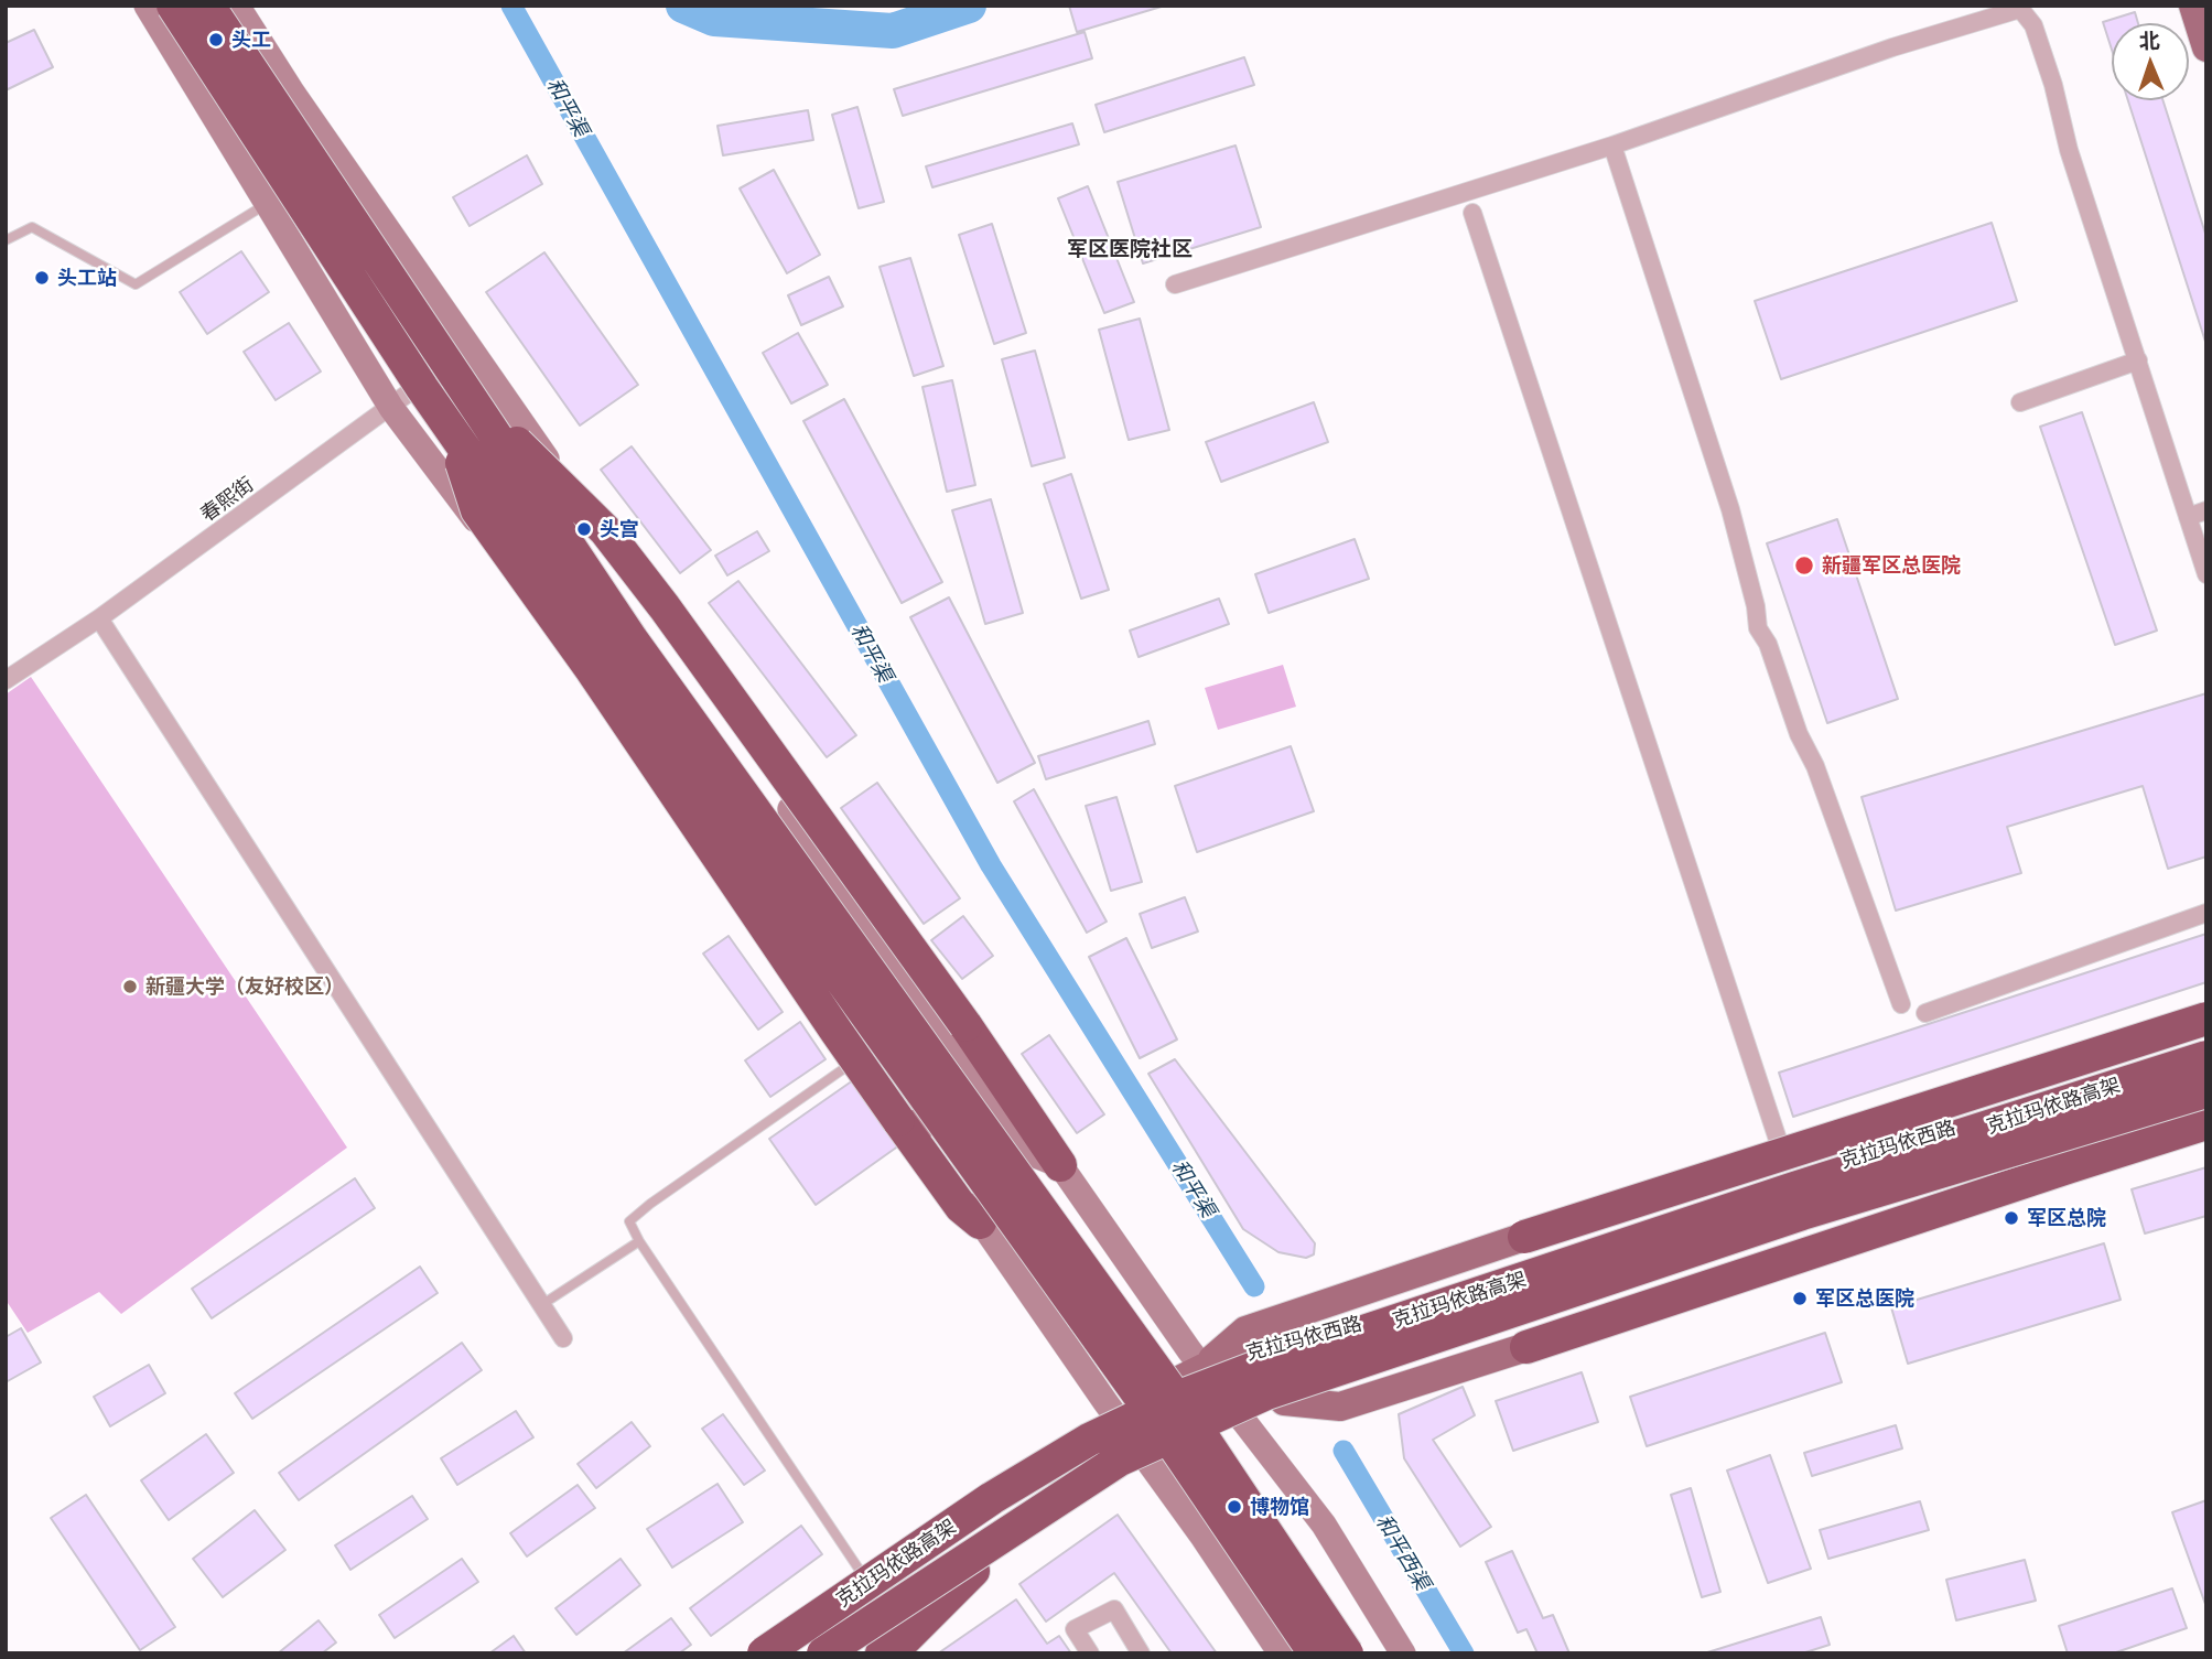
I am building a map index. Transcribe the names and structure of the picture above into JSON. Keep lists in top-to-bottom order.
{
  "streets": {
    "highway": ["克拉玛依路高架"],
    "main road": ["克拉玛依西路"],
    "street": ["春熙街"]
  },
  "districts": ["军区医院社区"],
  "water": ["和平渠", "和平西渠"],
  "places": [
    "头工",
    "头工站",
    "头宫",
    "新疆军区总医院",
    "新疆大学（友好校区）",
    "军区总院",
    "军区总医院",
    "博物馆"
  ],
  "north": "top"
}
